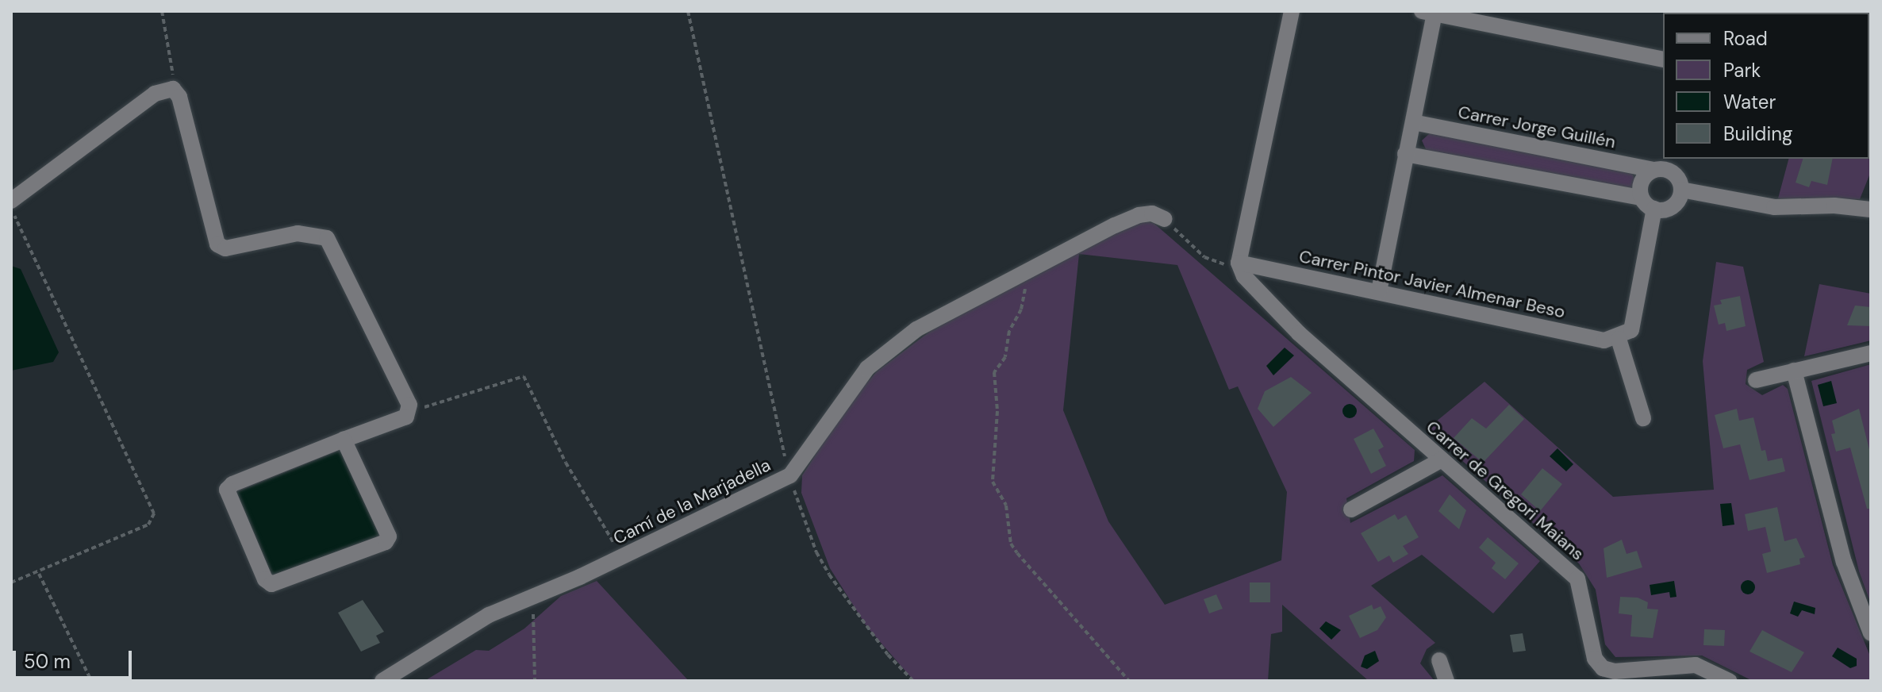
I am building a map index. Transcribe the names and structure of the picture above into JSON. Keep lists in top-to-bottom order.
{
  "streets": {
    "street": [
      "Carrer Jorge Guillén",
      "Carrer Pintor Javier Almenar Beso",
      "Carrer de Gregori Maians",
      "Camí de la Marjadella"
    ]
  },
  "crossings": [
    ["Carrer Pintor Javier Almenar Beso", "Carrer de Gregori Maians"]
  ],
  "legend": [
    "Road",
    "Park",
    "Water",
    "Building"
  ],
  "scale_bar": "50 m"
}
